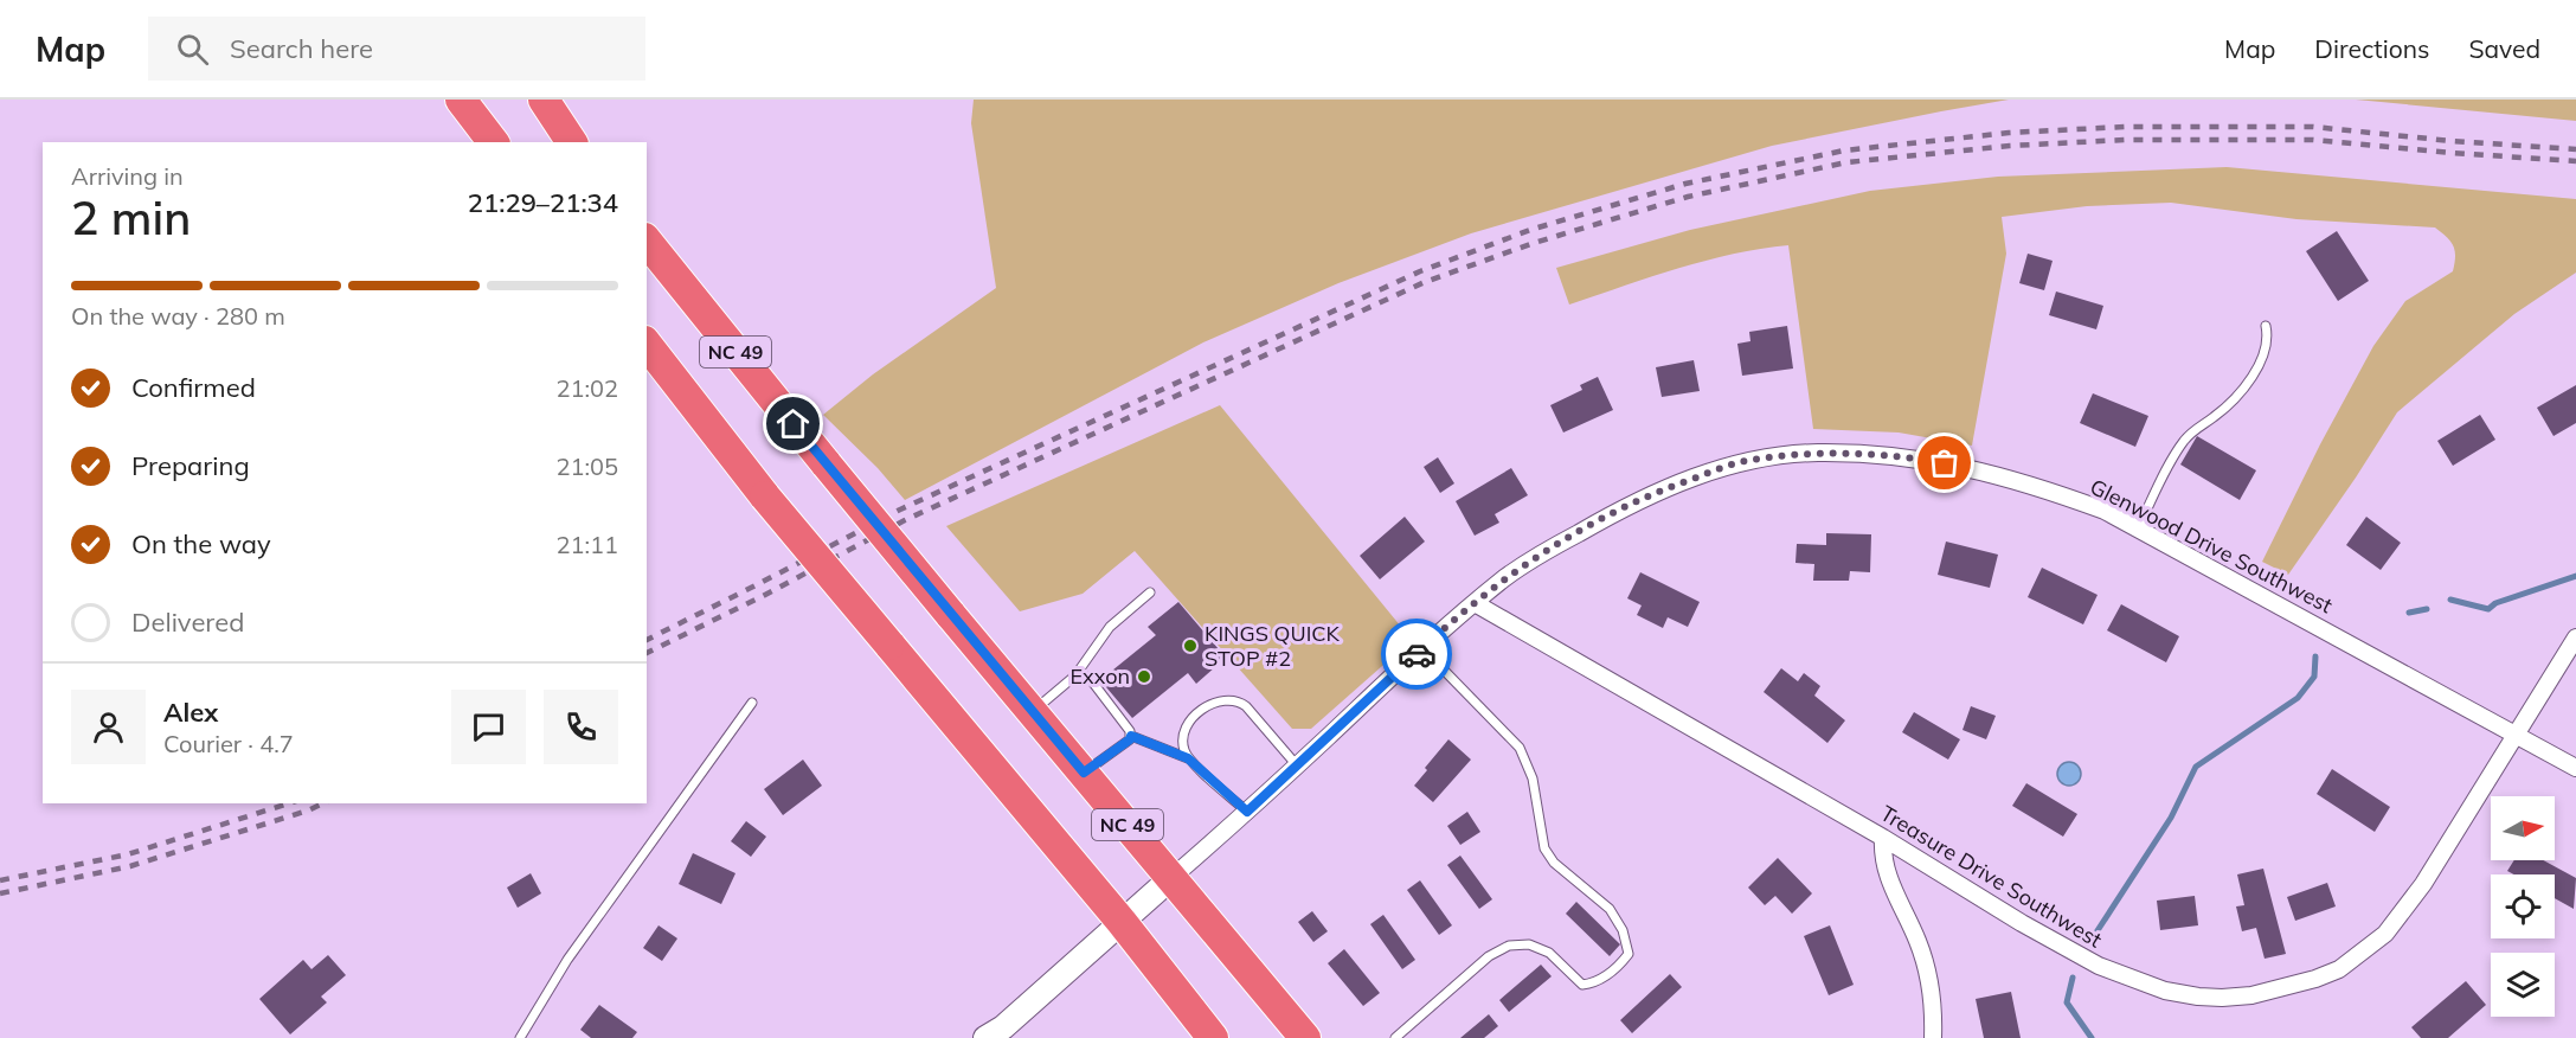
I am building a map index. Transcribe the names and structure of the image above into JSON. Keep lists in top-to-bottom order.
{
  "streets": {
    "highway": ["NC 49"],
    "street": ["Glenwood Drive Southwest", "Treasure Drive Southwest"]
  },
  "crossings": [
    ["NC 49", "Glenwood Drive Southwest"],
    ["Glenwood Drive Southwest", "Treasure Drive Southwest"]
  ],
  "places": ["KINGS QUICK STOP #2", "Exxon"],
  "north": "right",
  "page": {
    "header": "Map",
    "search": "Search here",
    "nav": ["Map", "Directions", "Saved"],
    "heading": ["2 min", "Arriving in", "21:29–21:34"],
    "panel": ["Alex", "Courier · 4.7"],
    "bar": "On the way · 280 m",
    "list": [
      ["Confirmed", "21:02"],
      ["Preparing", "21:05"],
      ["On the way", "21:11"],
      "Delivered"
    ]
  }
}
